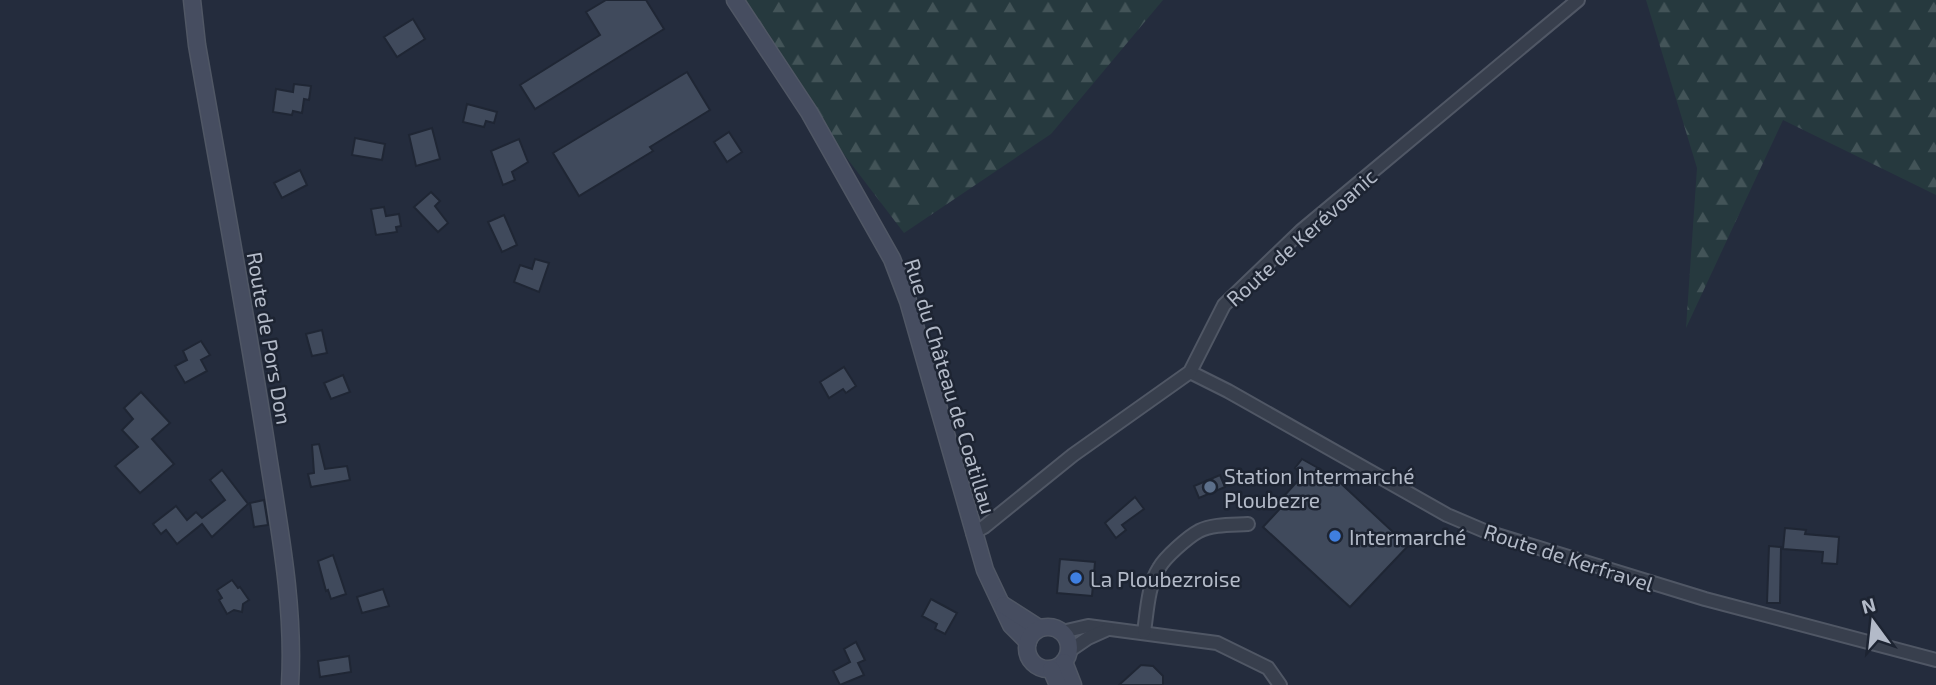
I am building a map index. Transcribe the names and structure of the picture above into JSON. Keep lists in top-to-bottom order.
{
  "streets": {
    "main road": ["Route de Pors Don", "Rue du Château de Coatillau"],
    "street": ["Route de Kerévoanic", "Route de Kerfravel"]
  },
  "crossings": [
    ["Route de Kerévoanic", "Rue du Château de Coatillau"],
    ["Route de Kerévoanic", "Route de Kerfravel"]
  ],
  "places": ["Station Intermarché Ploubezre", "Intermarché", "La Ploubezroise"],
  "north": "top"
}
